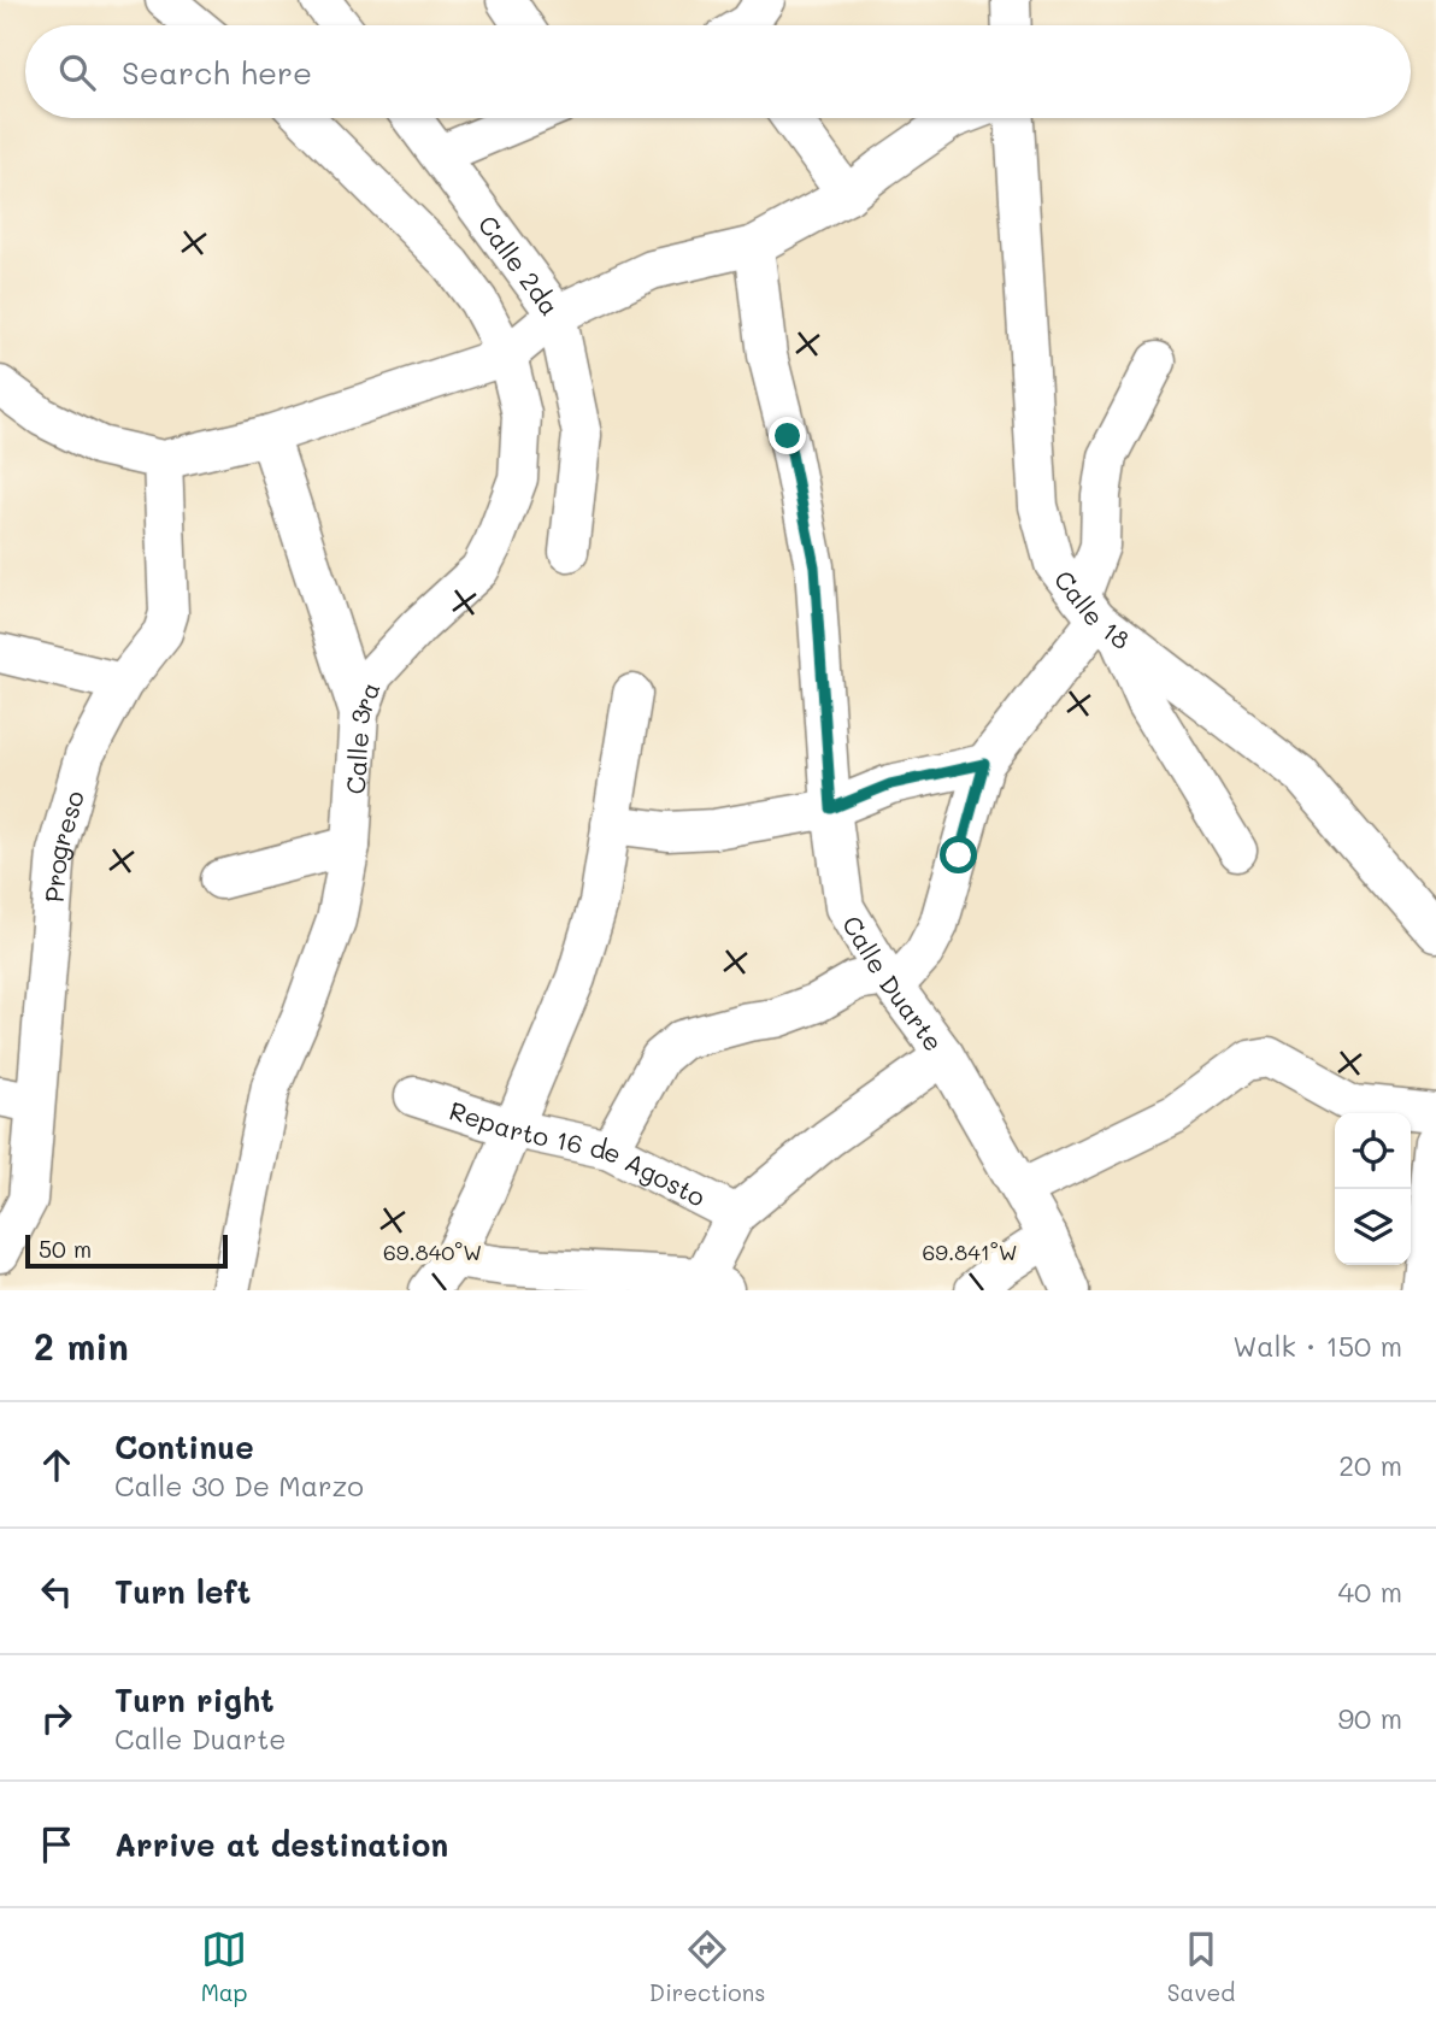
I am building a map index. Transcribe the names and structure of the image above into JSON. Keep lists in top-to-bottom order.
{
  "streets": {
    "street": [
      "Calle 2da",
      "Calle 18",
      "Calle 3ra",
      "Progreso",
      "Calle Duarte",
      "Reparto 16 de Agosto"
    ]
  },
  "scale_bar": "50 m",
  "page": {
    "search": "Search here",
    "scale": "50 m",
    "heading": ["2 min", "Walk · 150 m"],
    "list": [
      ["Continue", "Calle 30 De Marzo", "20 m"],
      ["Turn left", "40 m"],
      ["Turn right", "Calle Duarte", "90 m"],
      "Arrive at destination"
    ],
    "nav": ["Map", "Directions", "Saved"]
  },
  "coordinates": ["69.840°W", "69.841°W"]
}
